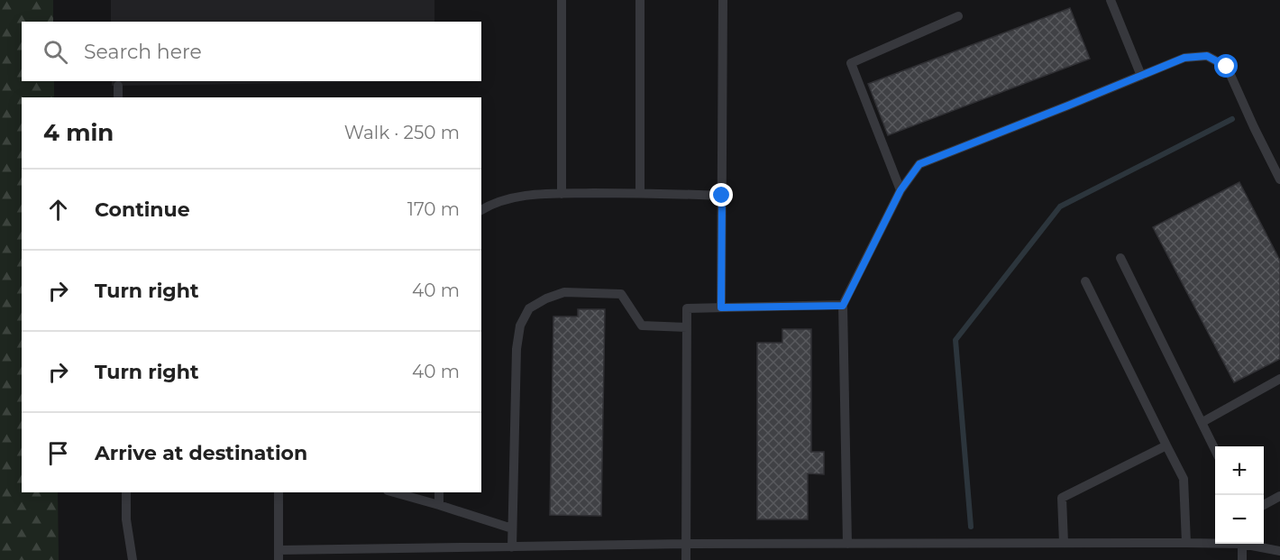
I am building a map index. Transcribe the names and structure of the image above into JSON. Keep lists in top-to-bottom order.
{
  "page": {
    "search": "Search here",
    "heading": ["4 min", "Walk · 250 m"],
    "list": [
      ["Continue", "170 m"],
      ["Turn right", "40 m"],
      ["Turn right", "40 m"],
      "Arrive at destination"
    ],
    "map_buttons": ["+", "−"]
  }
}
